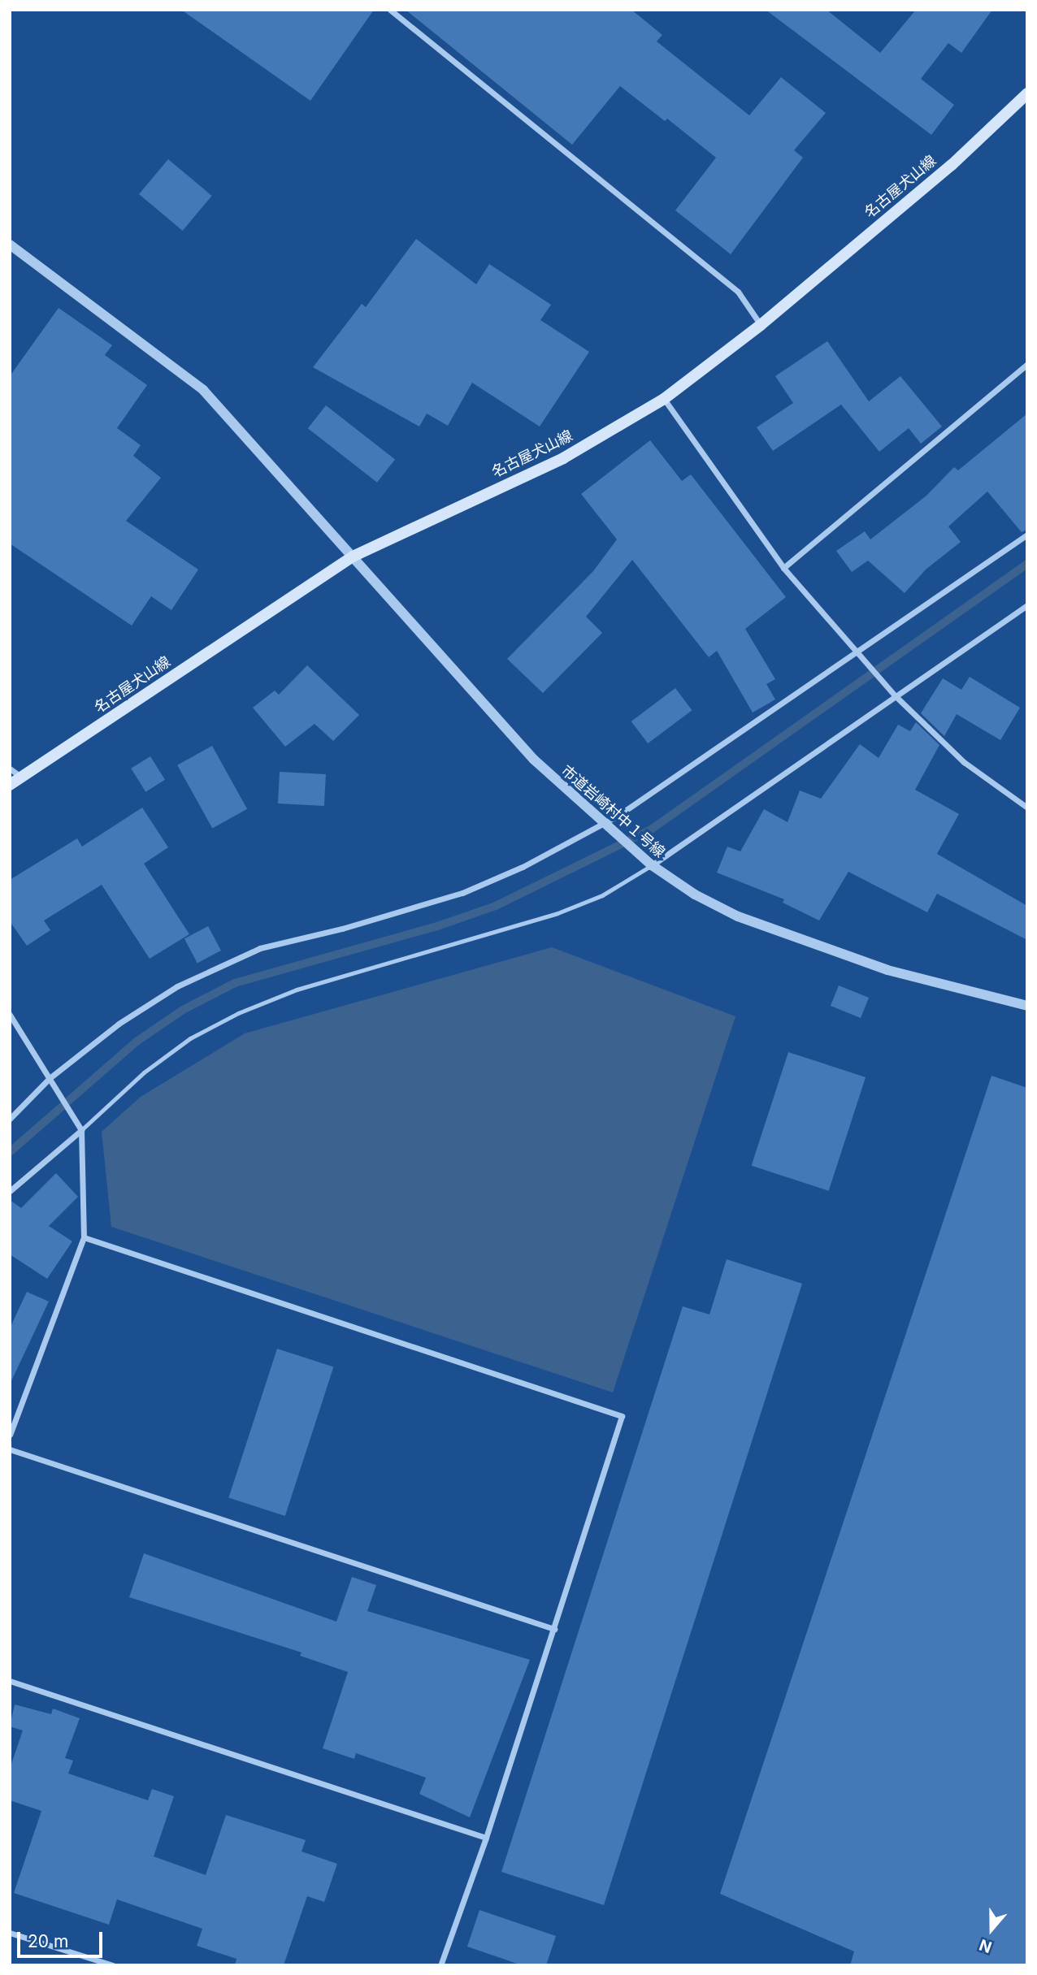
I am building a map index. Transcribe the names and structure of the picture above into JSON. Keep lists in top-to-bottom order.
{
  "streets": {
    "main road": ["名古屋犬山線"],
    "street": ["市道岩崎村中１号線"]
  },
  "crossings": [
    ["名古屋犬山線", "市道岩崎村中１号線"]
  ],
  "scale_bar": "20 m",
  "north": "bottom"
}
